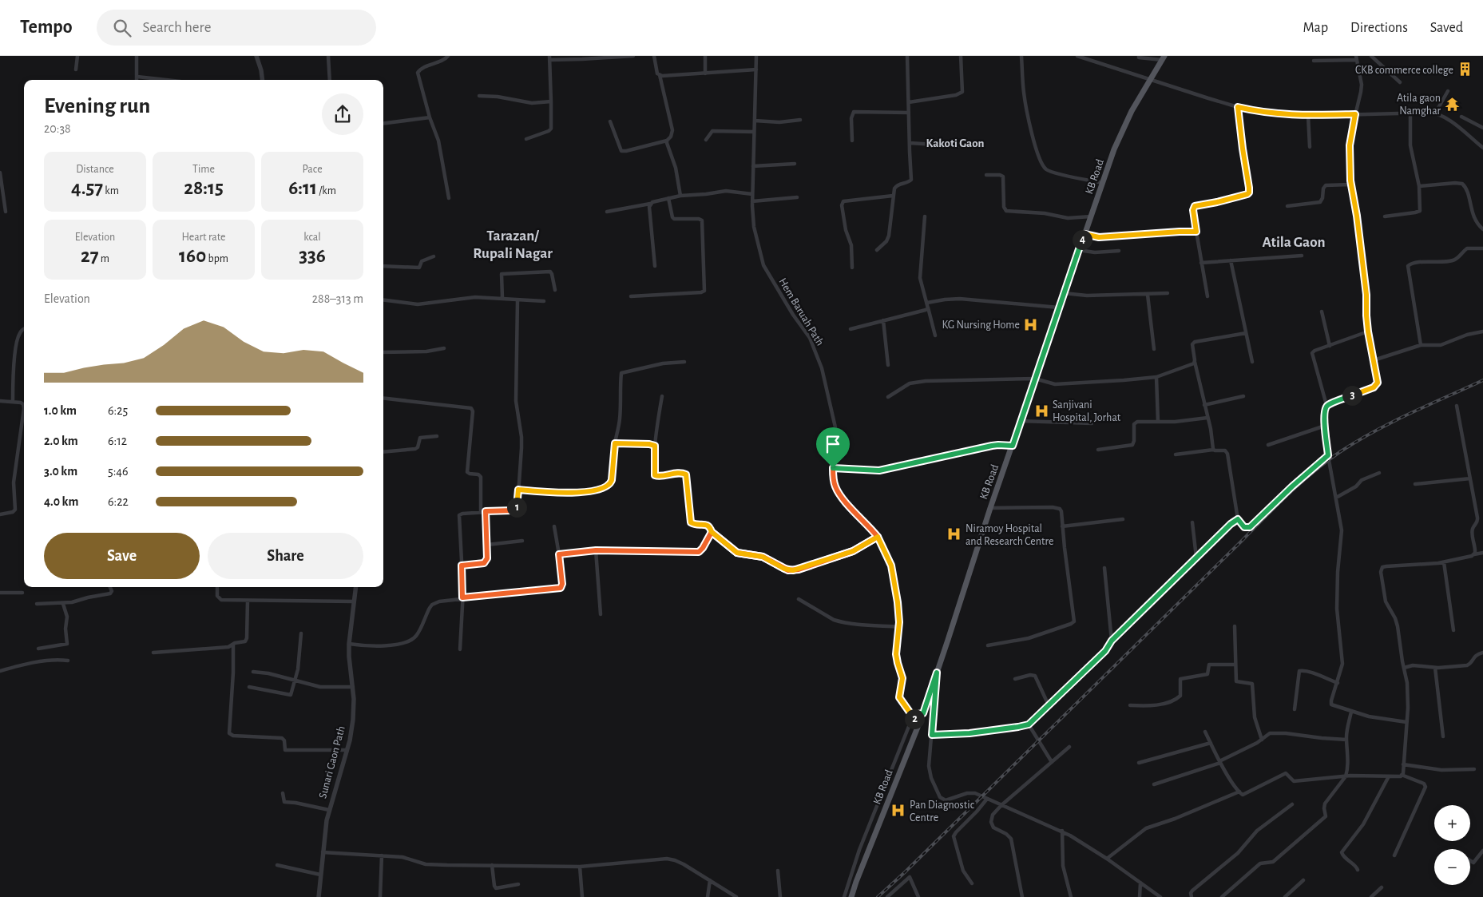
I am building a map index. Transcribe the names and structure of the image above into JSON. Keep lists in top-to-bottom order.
{
  "streets": {
    "main road": ["KB Road"],
    "street": ["Hem Baruah Path", "Sunari Gaon Path"]
  },
  "districts": ["Kakoti Gaon", "Tarazan/ Rupali Nagar", "Atila Gaon"],
  "places": {
    "building": ["CKB commerce college"],
    "temple": ["Atila gaon Namghar"],
    "hospital": [
      "KG Nursing Home",
      "Sanjivani Hospital, Jorhat",
      "Niramoy Hospital and Research Centre",
      "Pan Diagnostic Centre"
    ]
  },
  "page": {
    "header": "Tempo",
    "search": "Search here",
    "nav": ["Map", "Directions", "Saved"],
    "heading": ["Evening run", "20:38"],
    "stats": [
      ["Distance", "4.57 km"],
      ["Time", "28:15"],
      ["Pace", "6:11 /km"],
      ["Elevation", "27 m"],
      ["Heart rate", "160 bpm"],
      ["kcal", "336"]
    ],
    "pins": [
      "4",
      "3",
      "1",
      "2"
    ],
    "chart": ["Elevation", "288–313 m"],
    "list": [
      {
        "name": "1.0 km",
        "note": "6:25"
      },
      {
        "name": "2.0 km",
        "note": "6:12"
      },
      {
        "name": "3.0 km",
        "note": "5:46"
      },
      {
        "name": "4.0 km",
        "note": "6:22"
      }
    ],
    "buttons": ["Save", "Share"],
    "map_buttons": ["+", "−"]
  }
}
